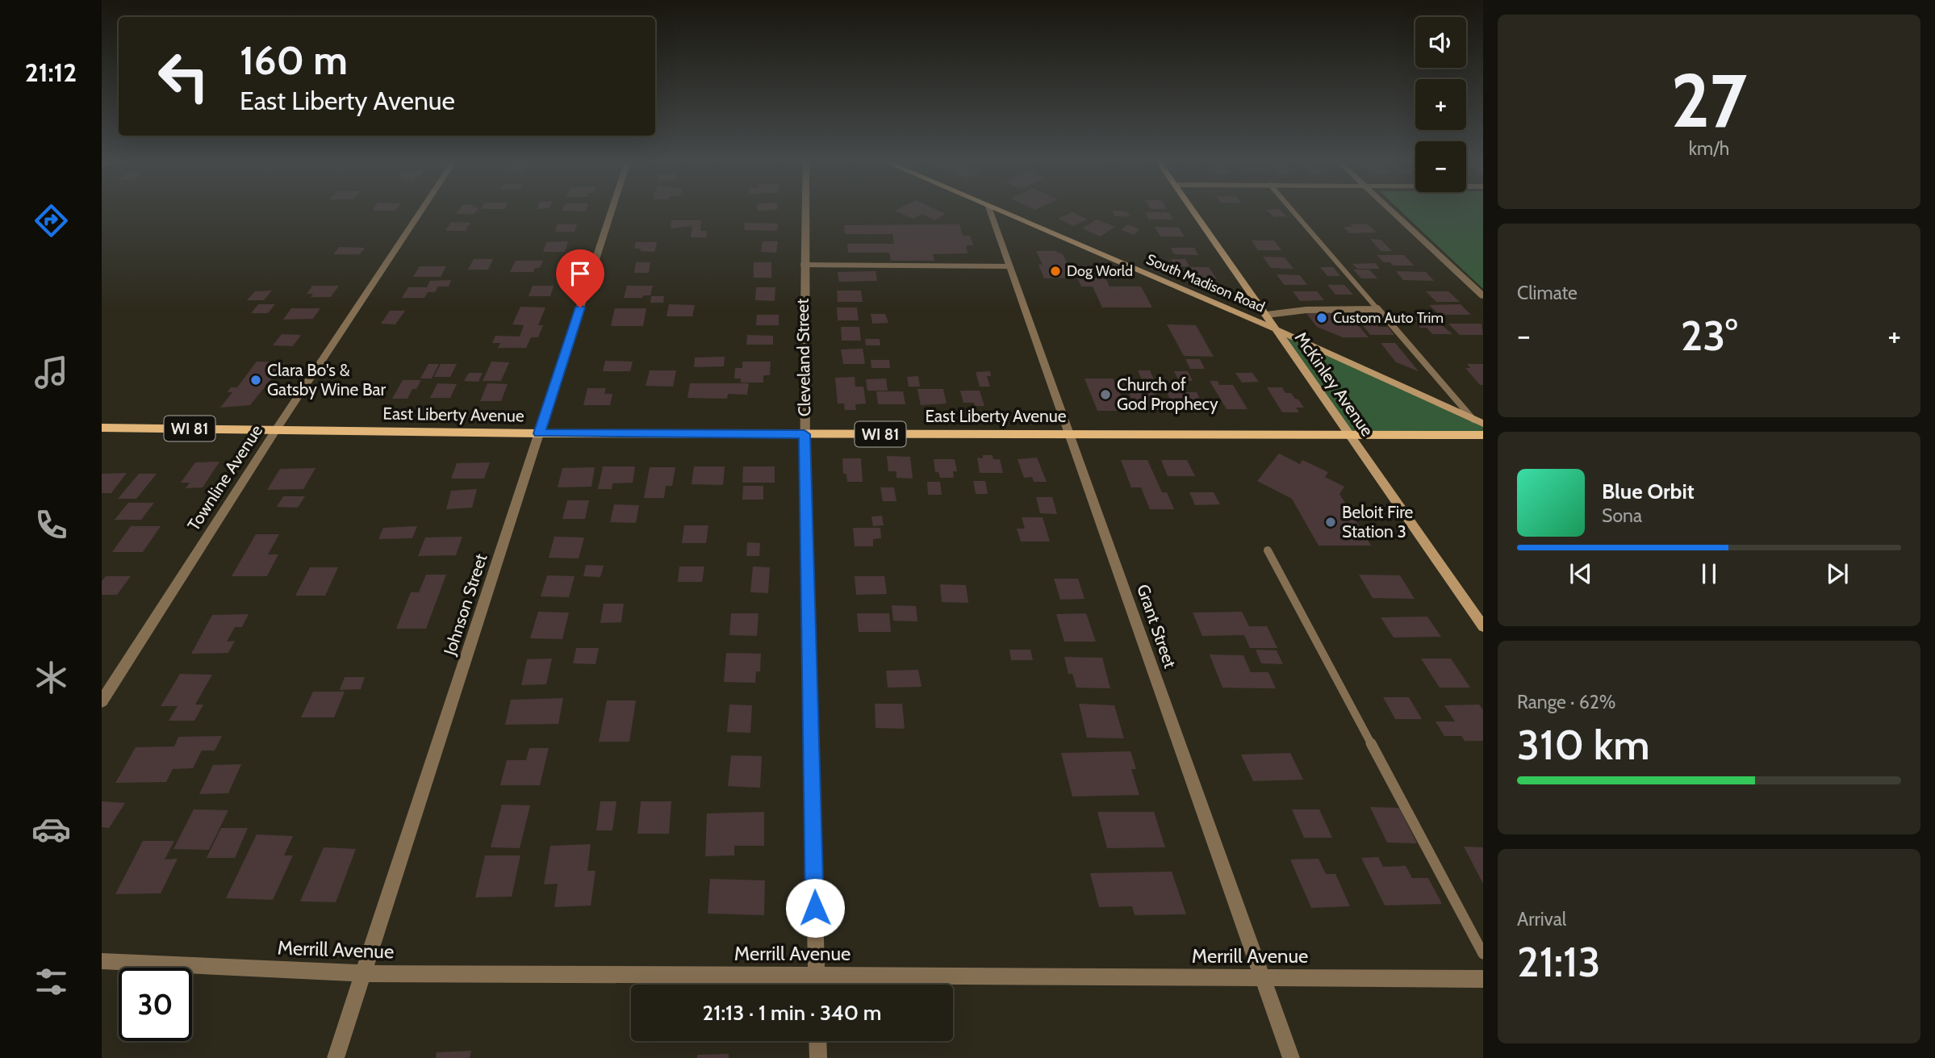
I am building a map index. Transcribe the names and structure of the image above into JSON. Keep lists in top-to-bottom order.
{
  "streets": {
    "main road": ["East Liberty Avenue", "WI 81"],
    "street": [
      "South Madison Road",
      "Cleveland Street",
      "McKinley Avenue",
      "Townline Avenue",
      "Johnson Street",
      "Grant Street",
      "Merrill Avenue"
    ]
  },
  "crossings": [
    ["South Madison Road", "McKinley Avenue"],
    ["Cleveland Street", "East Liberty Avenue"],
    ["Cleveland Street", "Merrill Avenue"],
    ["McKinley Avenue", "East Liberty Avenue"],
    ["East Liberty Avenue", "Townline Avenue"],
    ["East Liberty Avenue", "Johnson Street"],
    ["East Liberty Avenue", "Grant Street"],
    ["Johnson Street", "Merrill Avenue"],
    ["Grant Street", "Merrill Avenue"]
  ],
  "places": [
    "Dog World",
    "Custom Auto Trim",
    "Clara Bo's & Gatsby Wine Bar",
    "Church of God Prophecy",
    "Beloit Fire Station 3"
  ],
  "page": {
    "tabs": "21:12",
    "tile": [
      ["27", "km/h"],
      "Climate",
      ["Range · 62%", "310 km"],
      ["Arrival", "21:13"]
    ],
    "map_buttons": ["+", "−"],
    "turn": ["160 m", "East Liberty Avenue"],
    "heat": ["−", "23°", "+"],
    "song": ["Blue Orbit", "Sona"],
    "limit": "30",
    "trip": "21:13 · 1 min · 340 m"
  }
}
